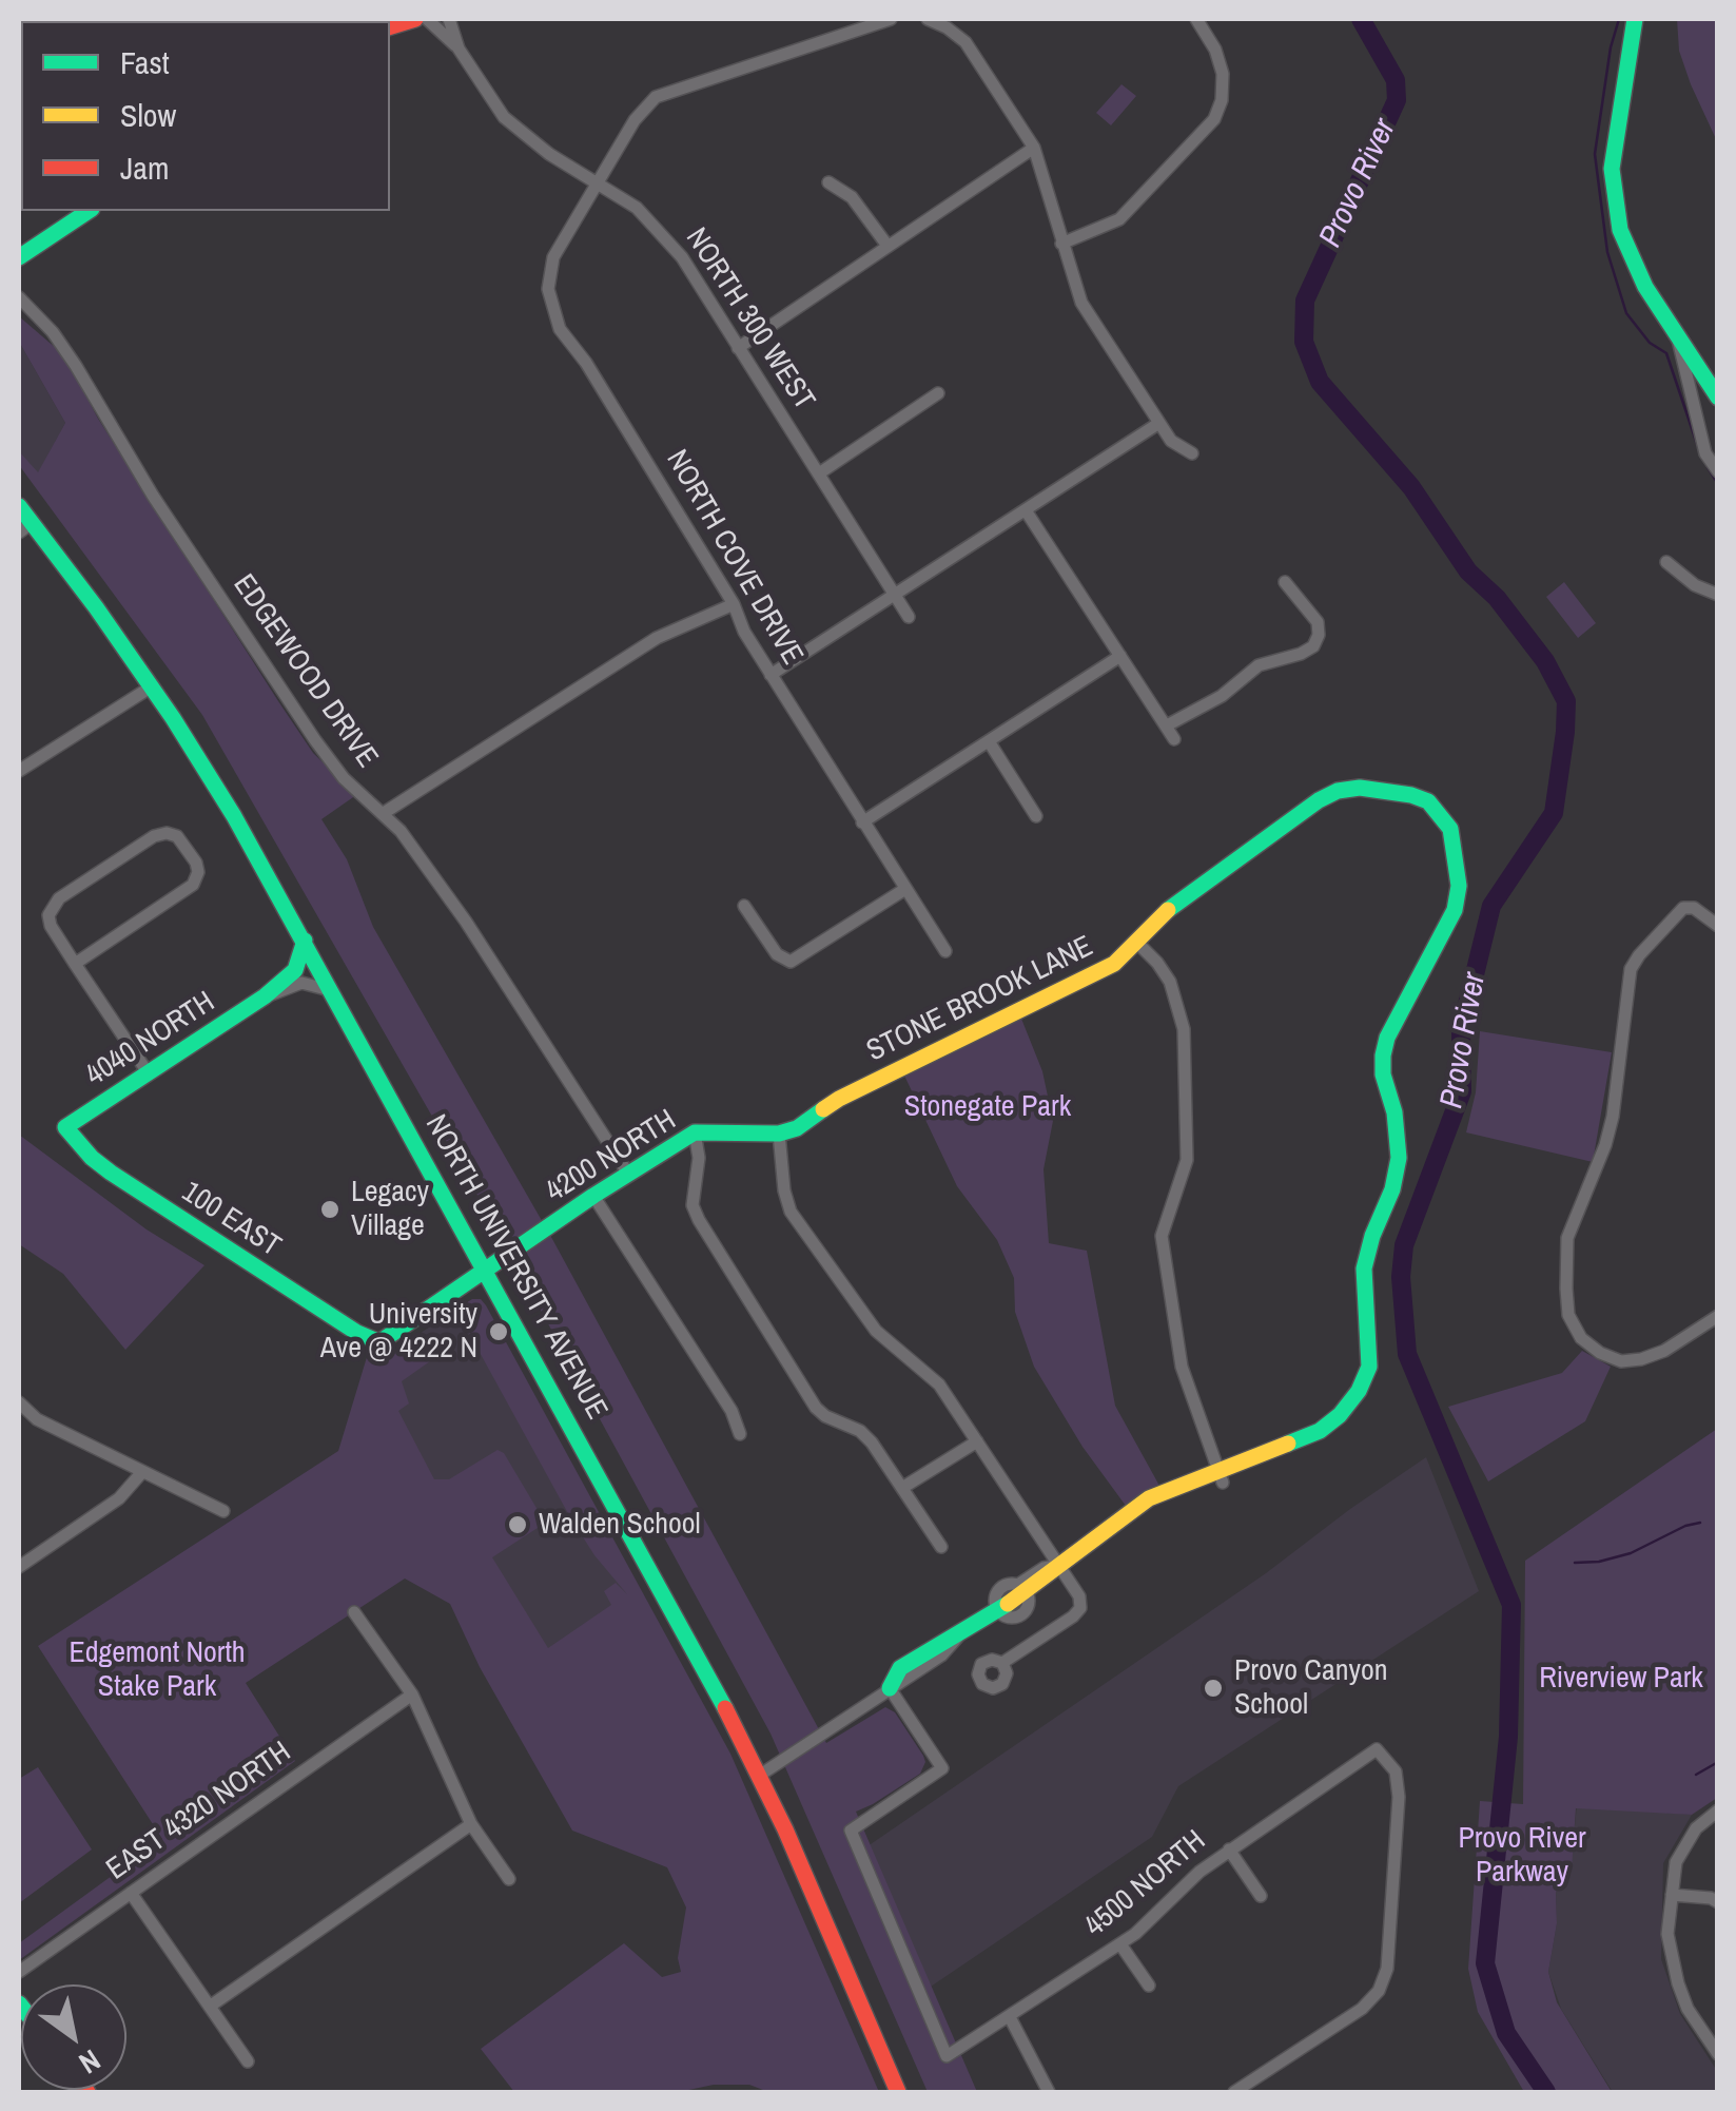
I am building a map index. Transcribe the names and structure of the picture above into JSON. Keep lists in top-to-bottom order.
{
  "streets": {
    "main road": [
      "STONE BROOK LANE",
      "4040 NORTH",
      "4200 NORTH",
      "100 EAST",
      "NORTH UNIVERSITY AVENUE"
    ],
    "street": [
      "NORTH 300 WEST",
      "NORTH COVE DRIVE",
      "EDGEWOOD DRIVE",
      "EAST 4320 NORTH",
      "4500 NORTH"
    ]
  },
  "crossings": [
    ["NORTH 300 WEST", "NORTH COVE DRIVE"],
    ["EDGEWOOD DRIVE", "4200 NORTH"],
    ["STONE BROOK LANE", "4200 NORTH"],
    ["4040 NORTH", "100 EAST"],
    ["4040 NORTH", "NORTH UNIVERSITY AVENUE"],
    ["4200 NORTH", "100 EAST"],
    ["4200 NORTH", "NORTH UNIVERSITY AVENUE"]
  ],
  "water": ["Provo River"],
  "parks": [
    "Stonegate Park",
    "Edgemont North Stake Park",
    "Riverview Park",
    "Provo River Parkway"
  ],
  "places": [
    "Legacy Village",
    "University Ave @ 4222 N",
    "Walden School",
    "Provo Canyon School"
  ],
  "legend": ["Fast", "Slow", "Jam"],
  "north": "bottom right"
}
